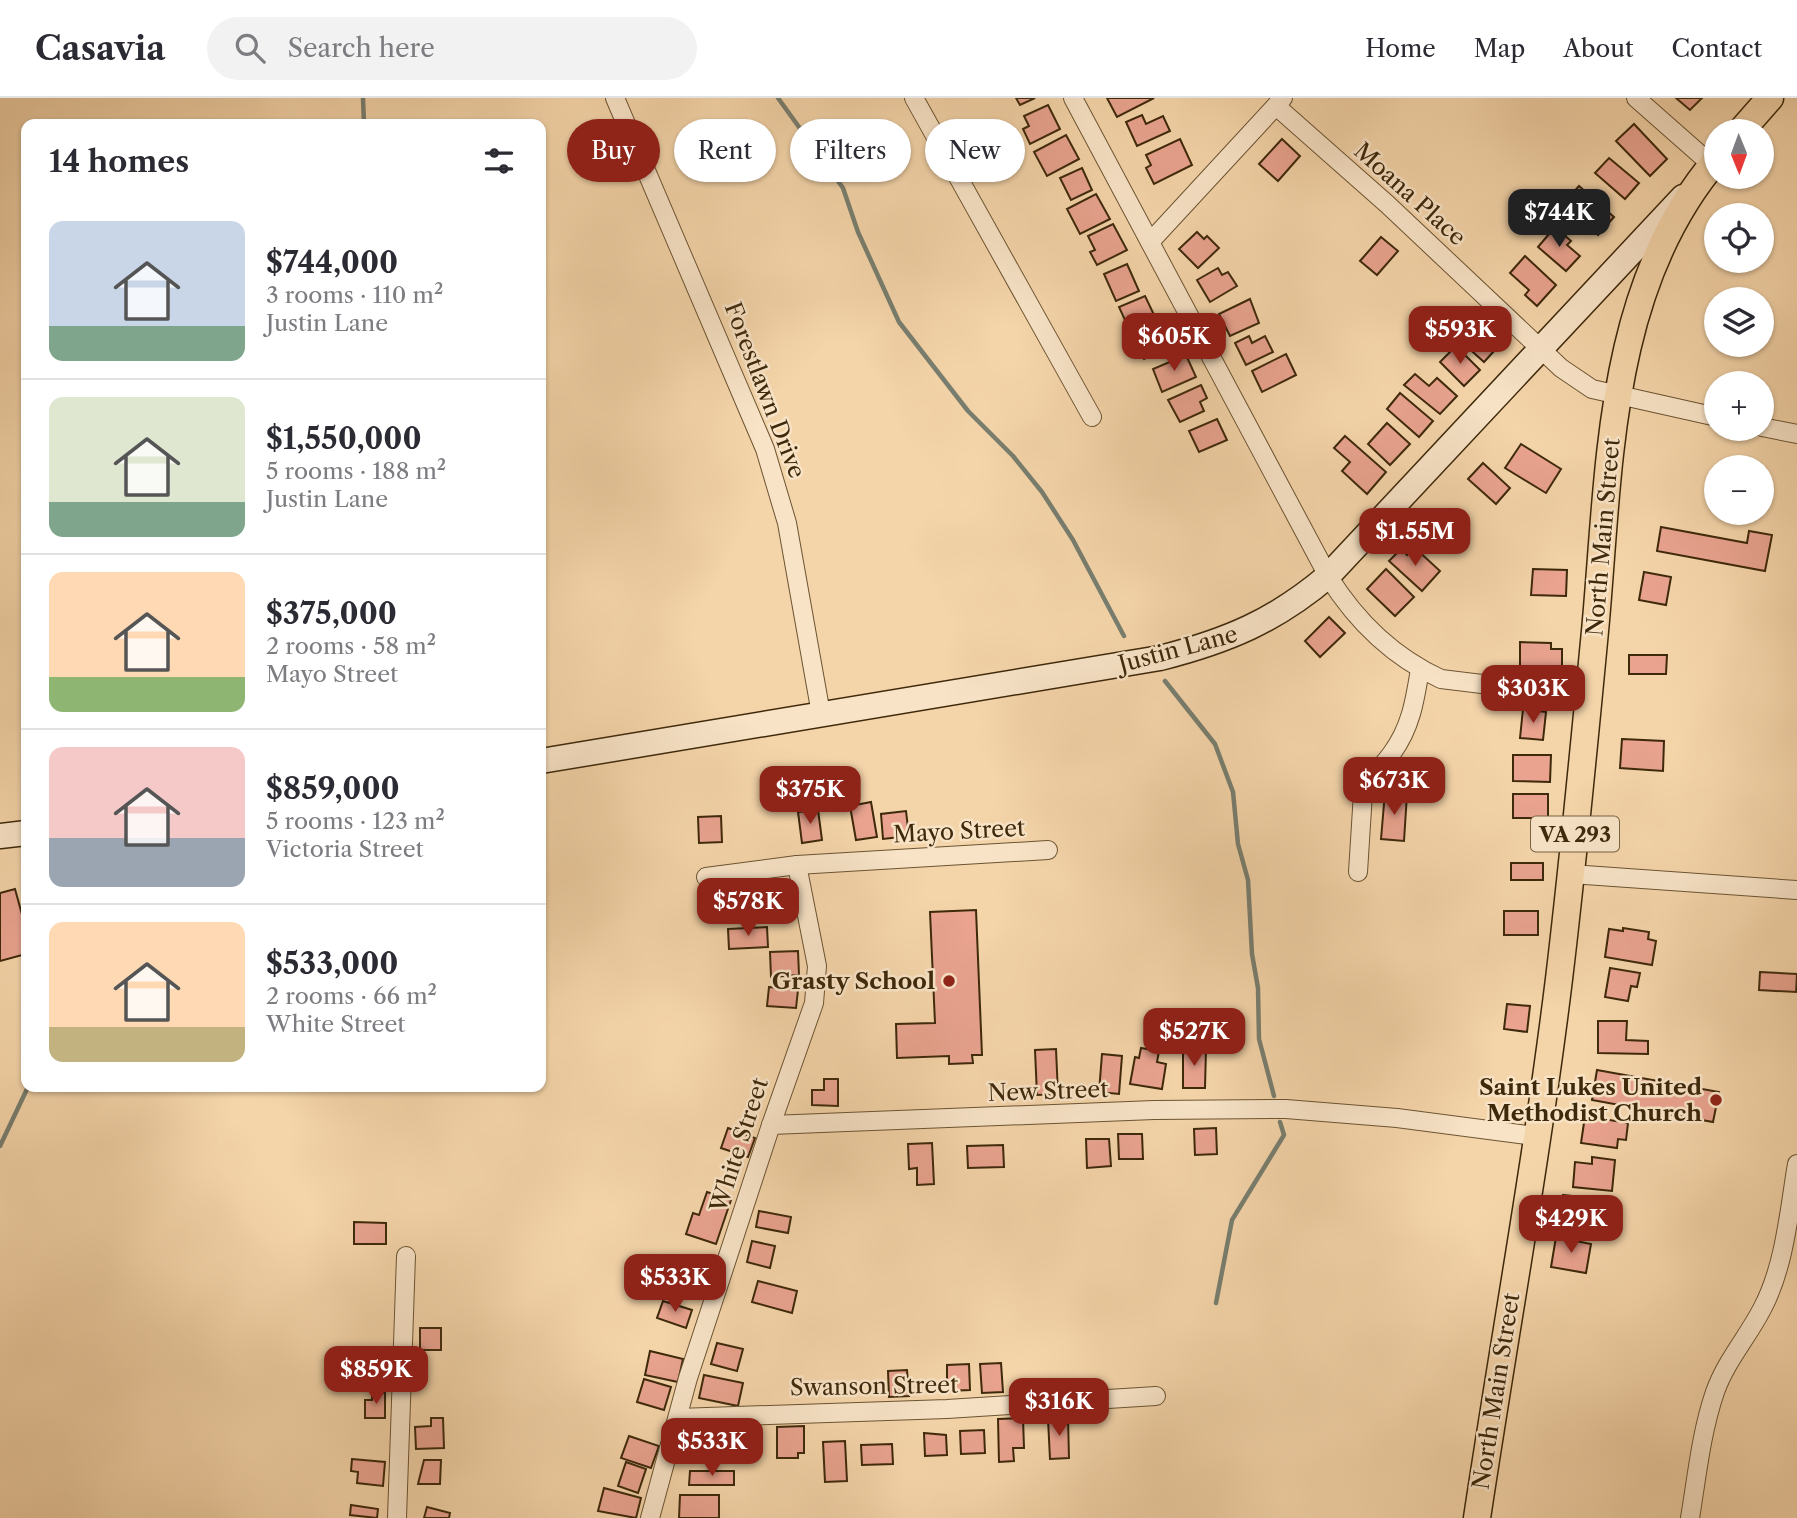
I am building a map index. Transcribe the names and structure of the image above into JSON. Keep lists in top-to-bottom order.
{
  "streets": {
    "main road": ["North Main Street", "Justin Lane", "VA 293"],
    "street": [
      "Moana Place",
      "Forestlawn Drive",
      "Mayo Street",
      "New Street",
      "White Street",
      "Swanson Street"
    ]
  },
  "crossings": [
    ["Moana Place", "North Main Street"],
    ["Moana Place", "Justin Lane"],
    ["Forestlawn Drive", "Justin Lane"],
    ["North Main Street", "New Street"],
    ["Mayo Street", "White Street"],
    ["New Street", "White Street"],
    ["White Street", "Swanson Street"]
  ],
  "places": ["Grasty School", "Saint Lukes United Methodist Church"],
  "north": "bottom",
  "page": {
    "header": "Casavia",
    "search": "Search here",
    "nav": [
      "Home",
      "Map",
      "About",
      "Contact"
    ],
    "map_buttons": ["+", "−"],
    "chip": [
      "Buy",
      "Rent",
      "Filters",
      "New"
    ],
    "heading": "14 homes",
    "price": [
      "$744K",
      "$593K",
      "$605K",
      "$1.55M",
      "$303K",
      "$673K",
      "$375K",
      "$578K",
      "$527K",
      "$429K",
      "$533K",
      "$859K",
      "$316K",
      "$533K"
    ],
    "list": [
      {
        "name": "$744,000",
        "note": "3 rooms · 110 m² · Justin Lane"
      },
      {
        "name": "$1,550,000",
        "note": "5 rooms · 188 m² · Justin Lane"
      },
      {
        "name": "$375,000",
        "note": "2 rooms · 58 m² · Mayo Street"
      },
      {
        "name": "$859,000",
        "note": "5 rooms · 123 m² · Victoria Street"
      },
      {
        "name": "$533,000",
        "note": "2 rooms · 66 m² · White Street"
      }
    ]
  }
}
